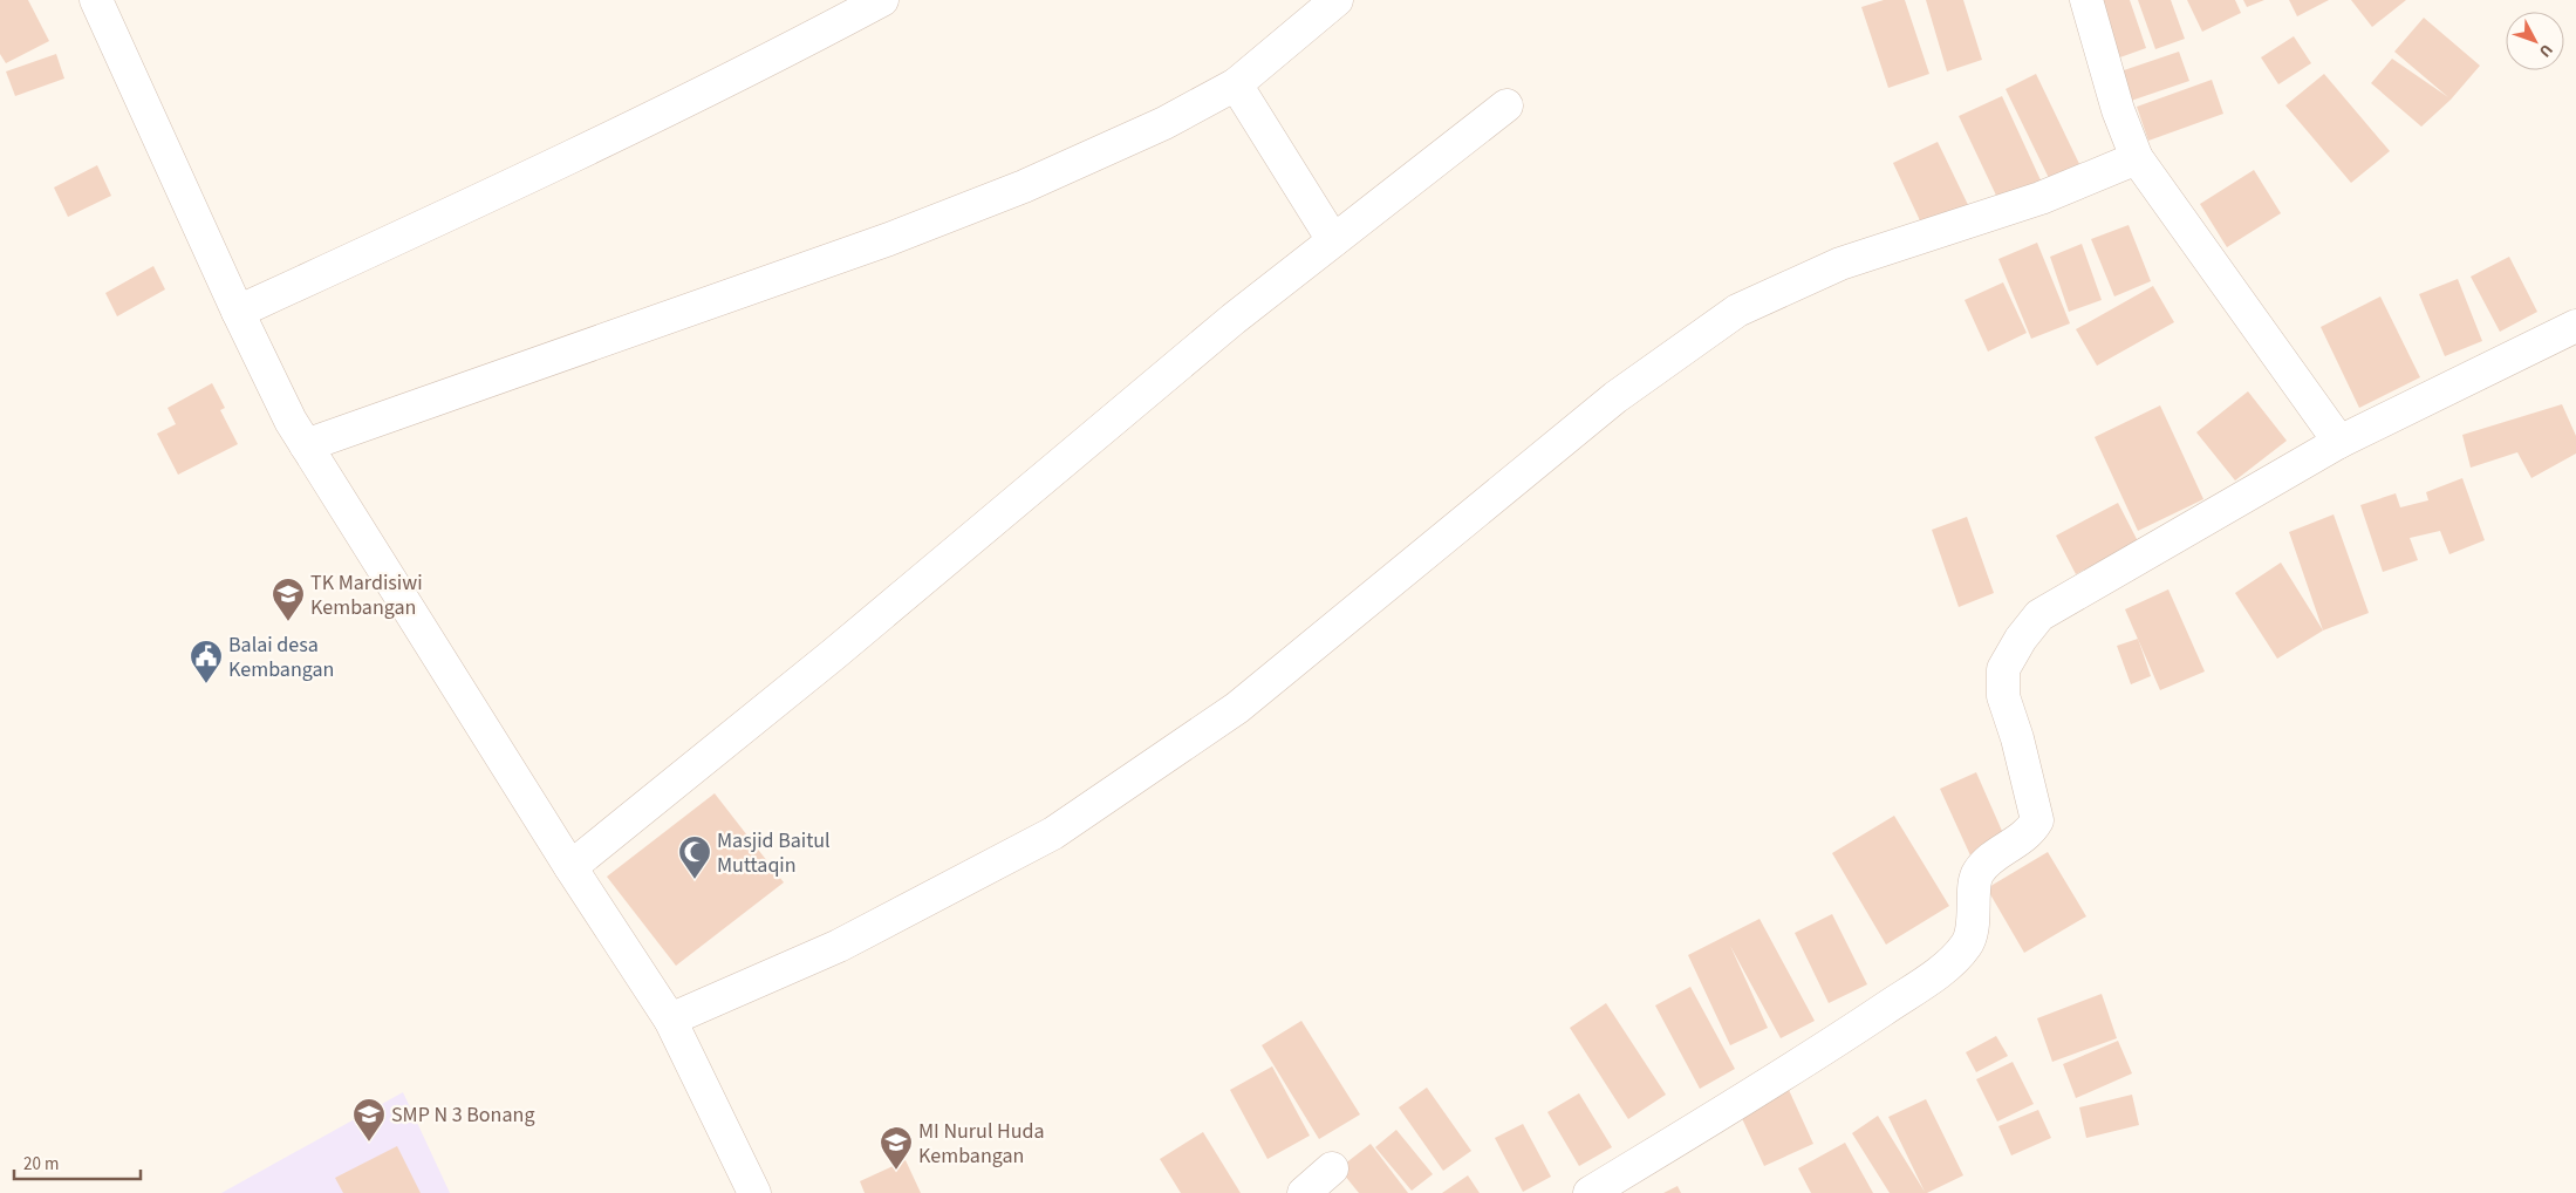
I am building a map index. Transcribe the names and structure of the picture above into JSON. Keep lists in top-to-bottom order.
{
  "places": {
    "school or university": ["TK Mardisiwi Kembangan", "SMP N 3 Bonang", "MI Nurul Huda Kembangan"],
    "public building": ["Balai desa Kembangan"],
    "mosque": ["Masjid Baitul Muttaqin"]
  },
  "scale_bar": "20 m",
  "north": "bottom right"
}
